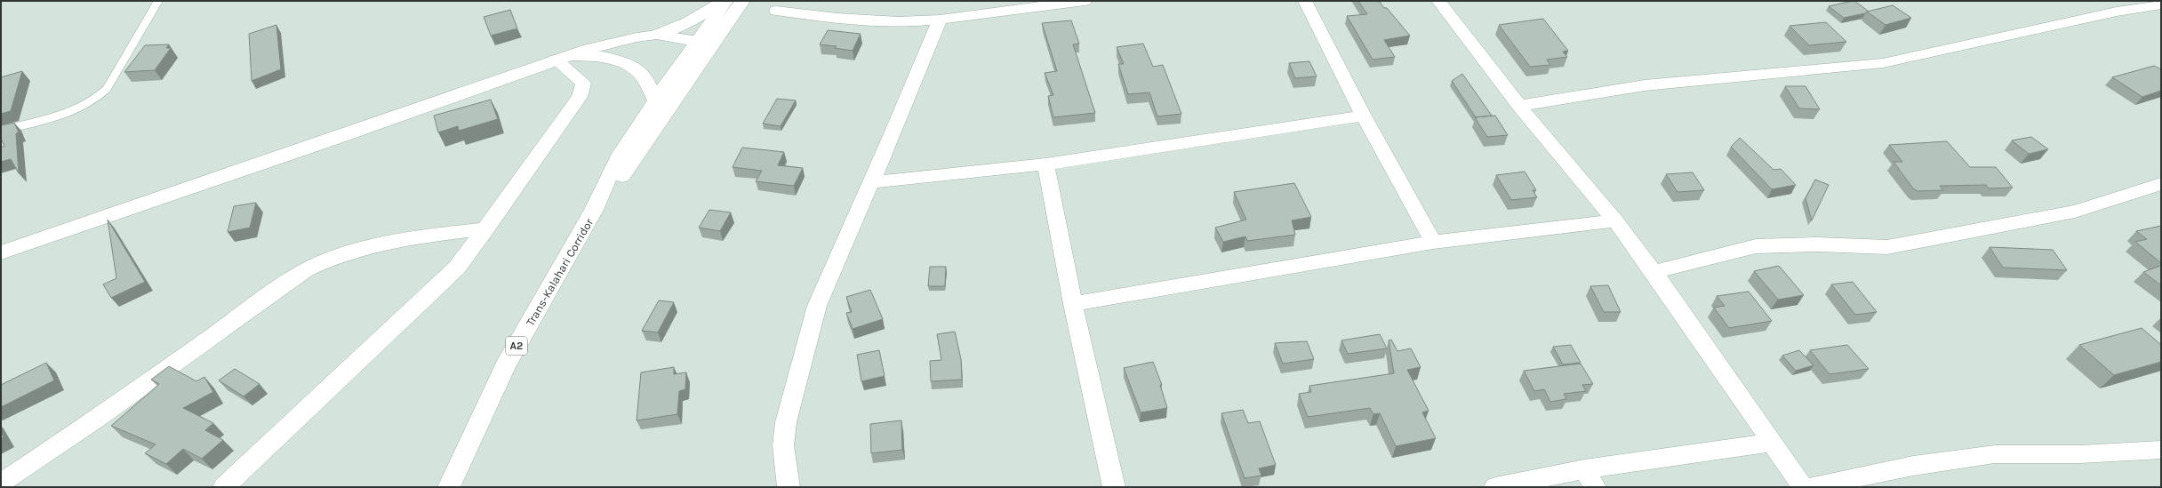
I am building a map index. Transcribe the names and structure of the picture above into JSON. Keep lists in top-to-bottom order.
{
  "streets": {
    "main road": ["Trans-Kalahari Corridor", "A2"]
  }
}
